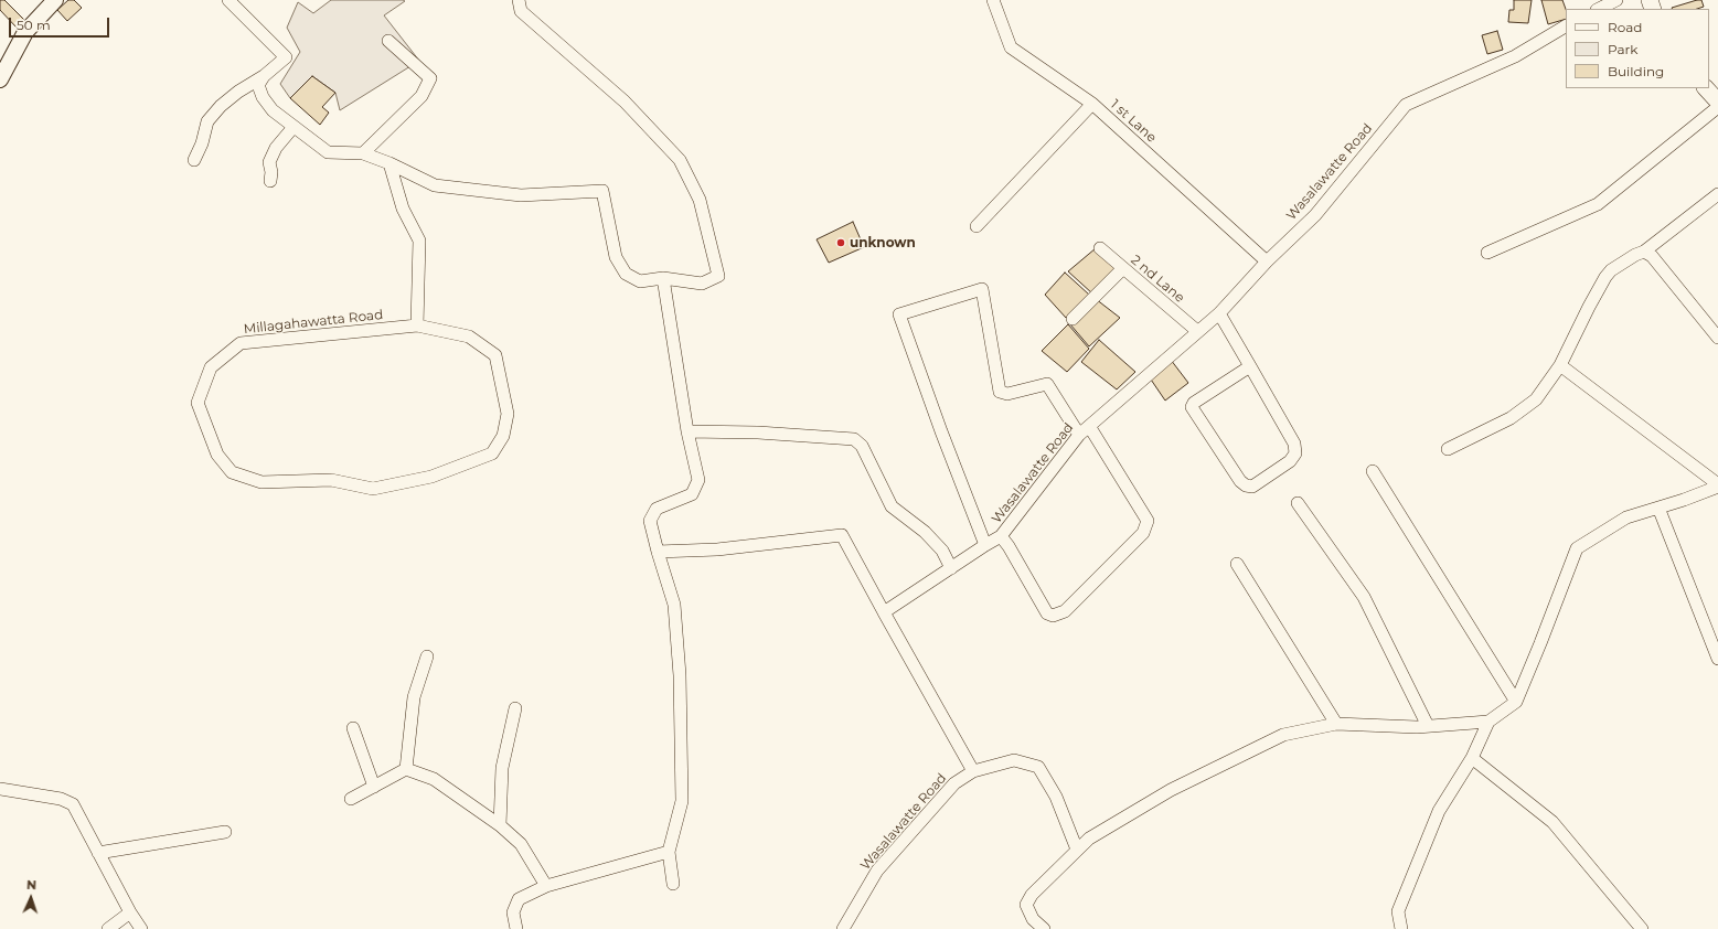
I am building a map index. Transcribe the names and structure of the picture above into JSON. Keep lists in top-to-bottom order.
{
  "streets": {
    "street": [
      "1 st Lane",
      "Wasalawatte Road",
      "2 nd Lane",
      "Millagahawatta Road"
    ]
  },
  "crossings": [
    ["1 st Lane", "Wasalawatte Road"],
    ["Wasalawatte Road", "2 nd Lane"]
  ],
  "places": ["unknown"],
  "legend": ["Road", "Park", "Building"],
  "scale_bar": "50 m",
  "north": "top"
}
